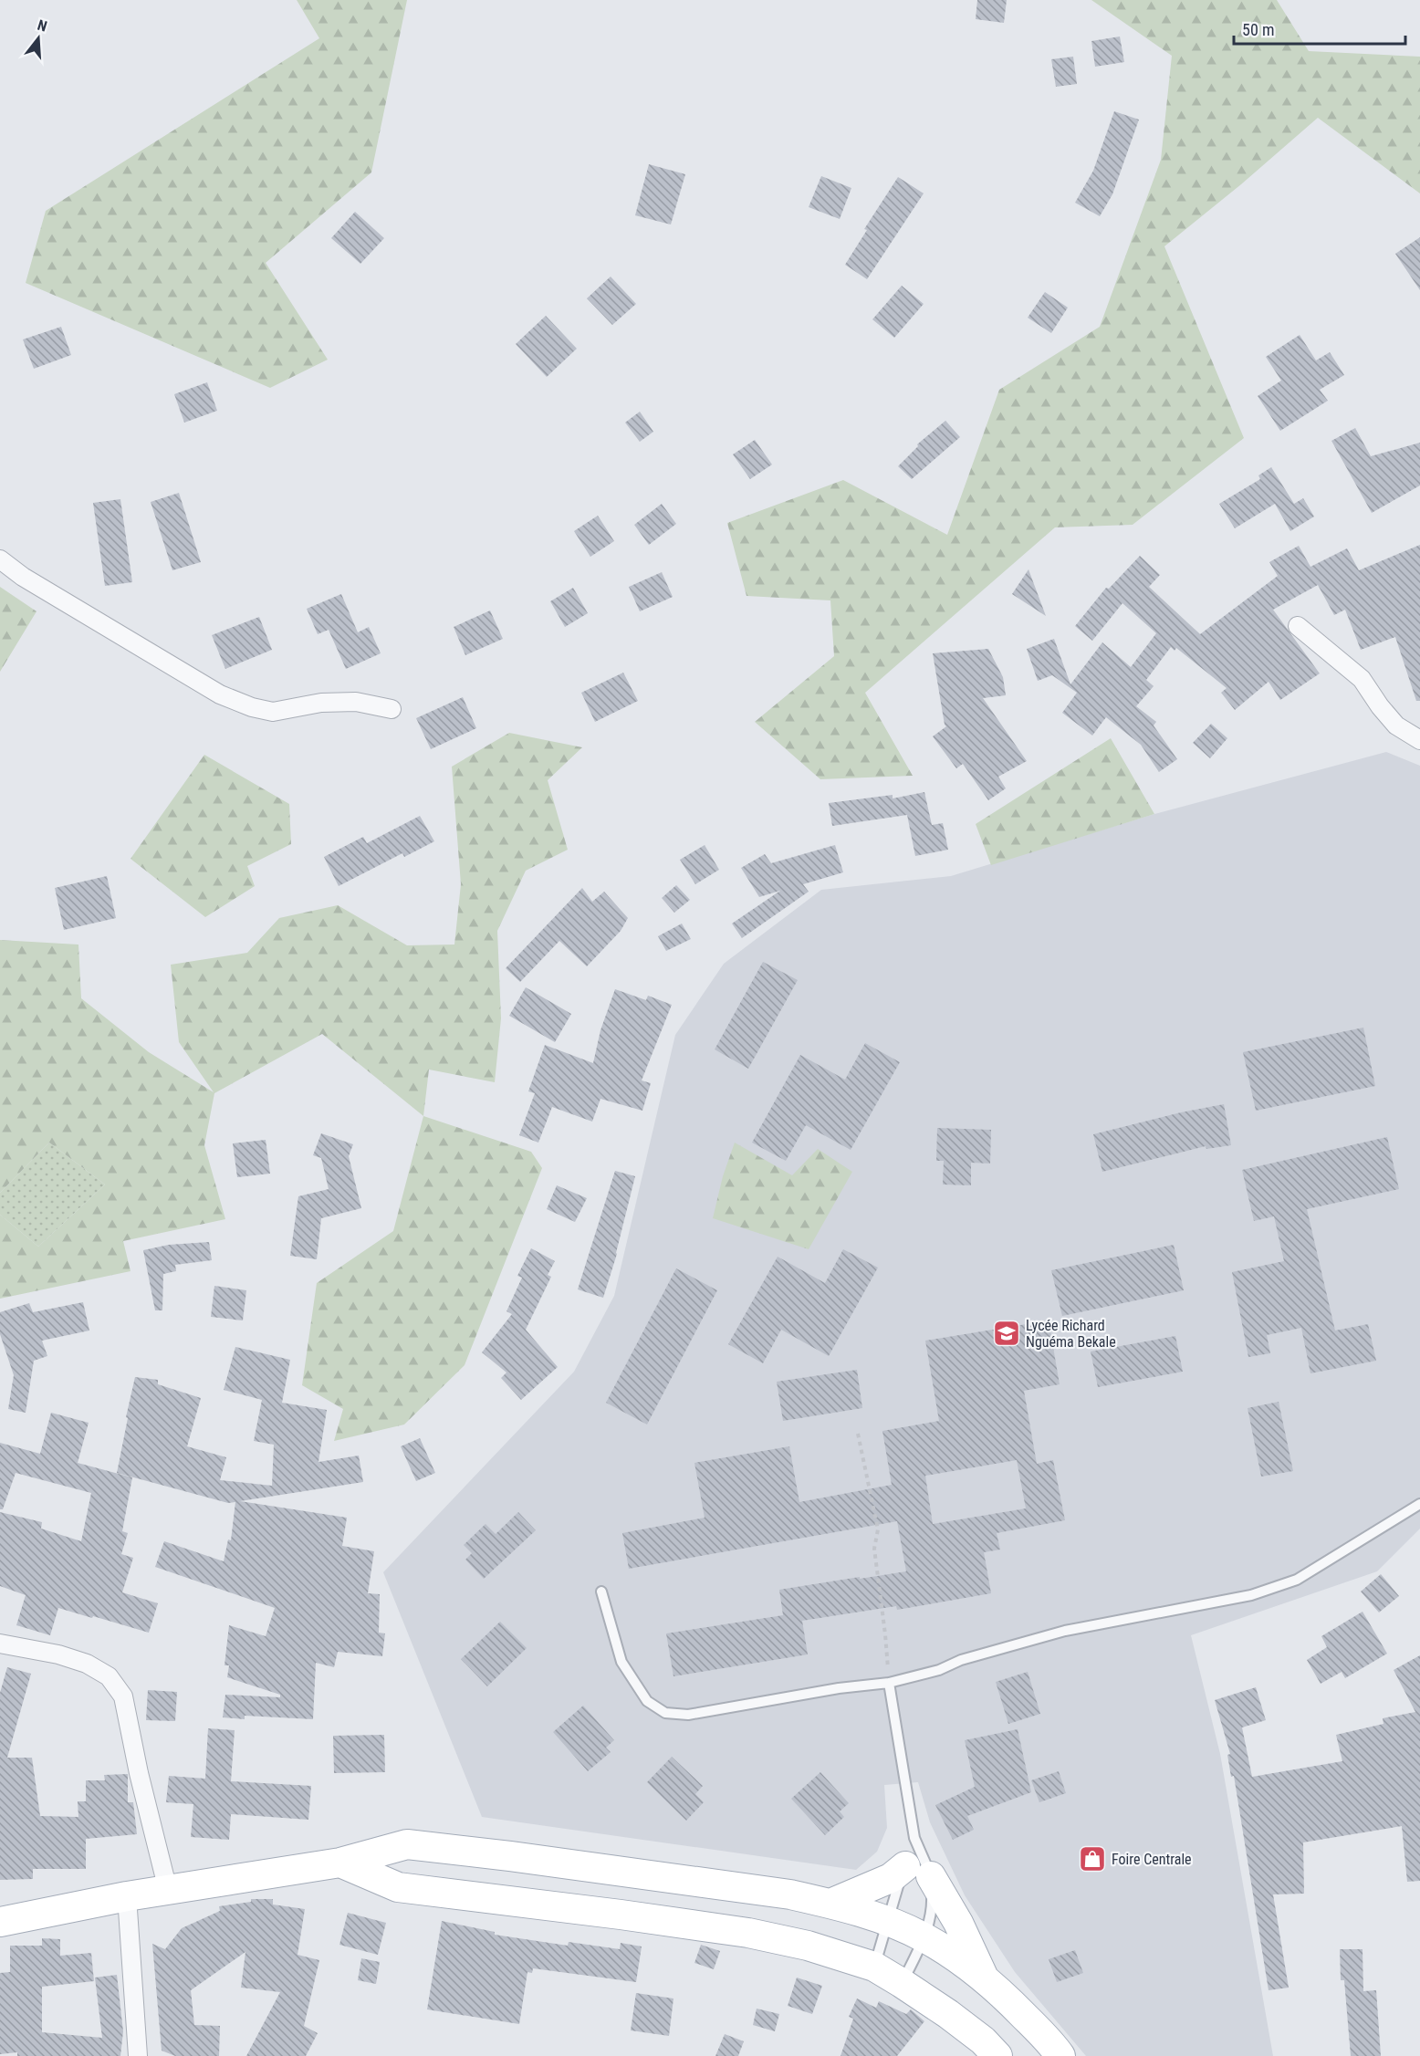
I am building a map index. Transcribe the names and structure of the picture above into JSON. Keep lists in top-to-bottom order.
{
  "places": {
    "school or university": ["Lycée Richard Nguéma Bekale"],
    "shop": ["Foire Centrale"]
  },
  "scale_bar": "50 m",
  "north": "top"
}
